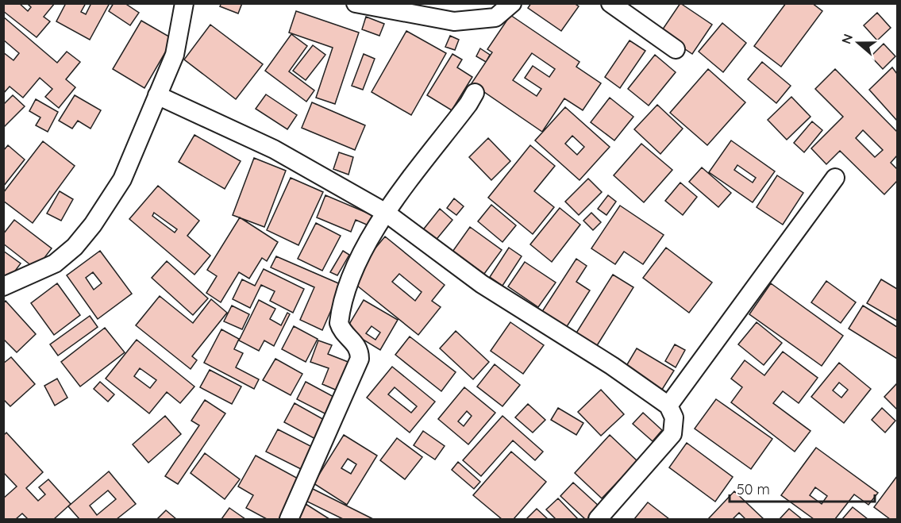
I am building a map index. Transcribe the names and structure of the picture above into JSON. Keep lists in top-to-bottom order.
{
  "scale_bar": "50 m",
  "north": "left"
}
